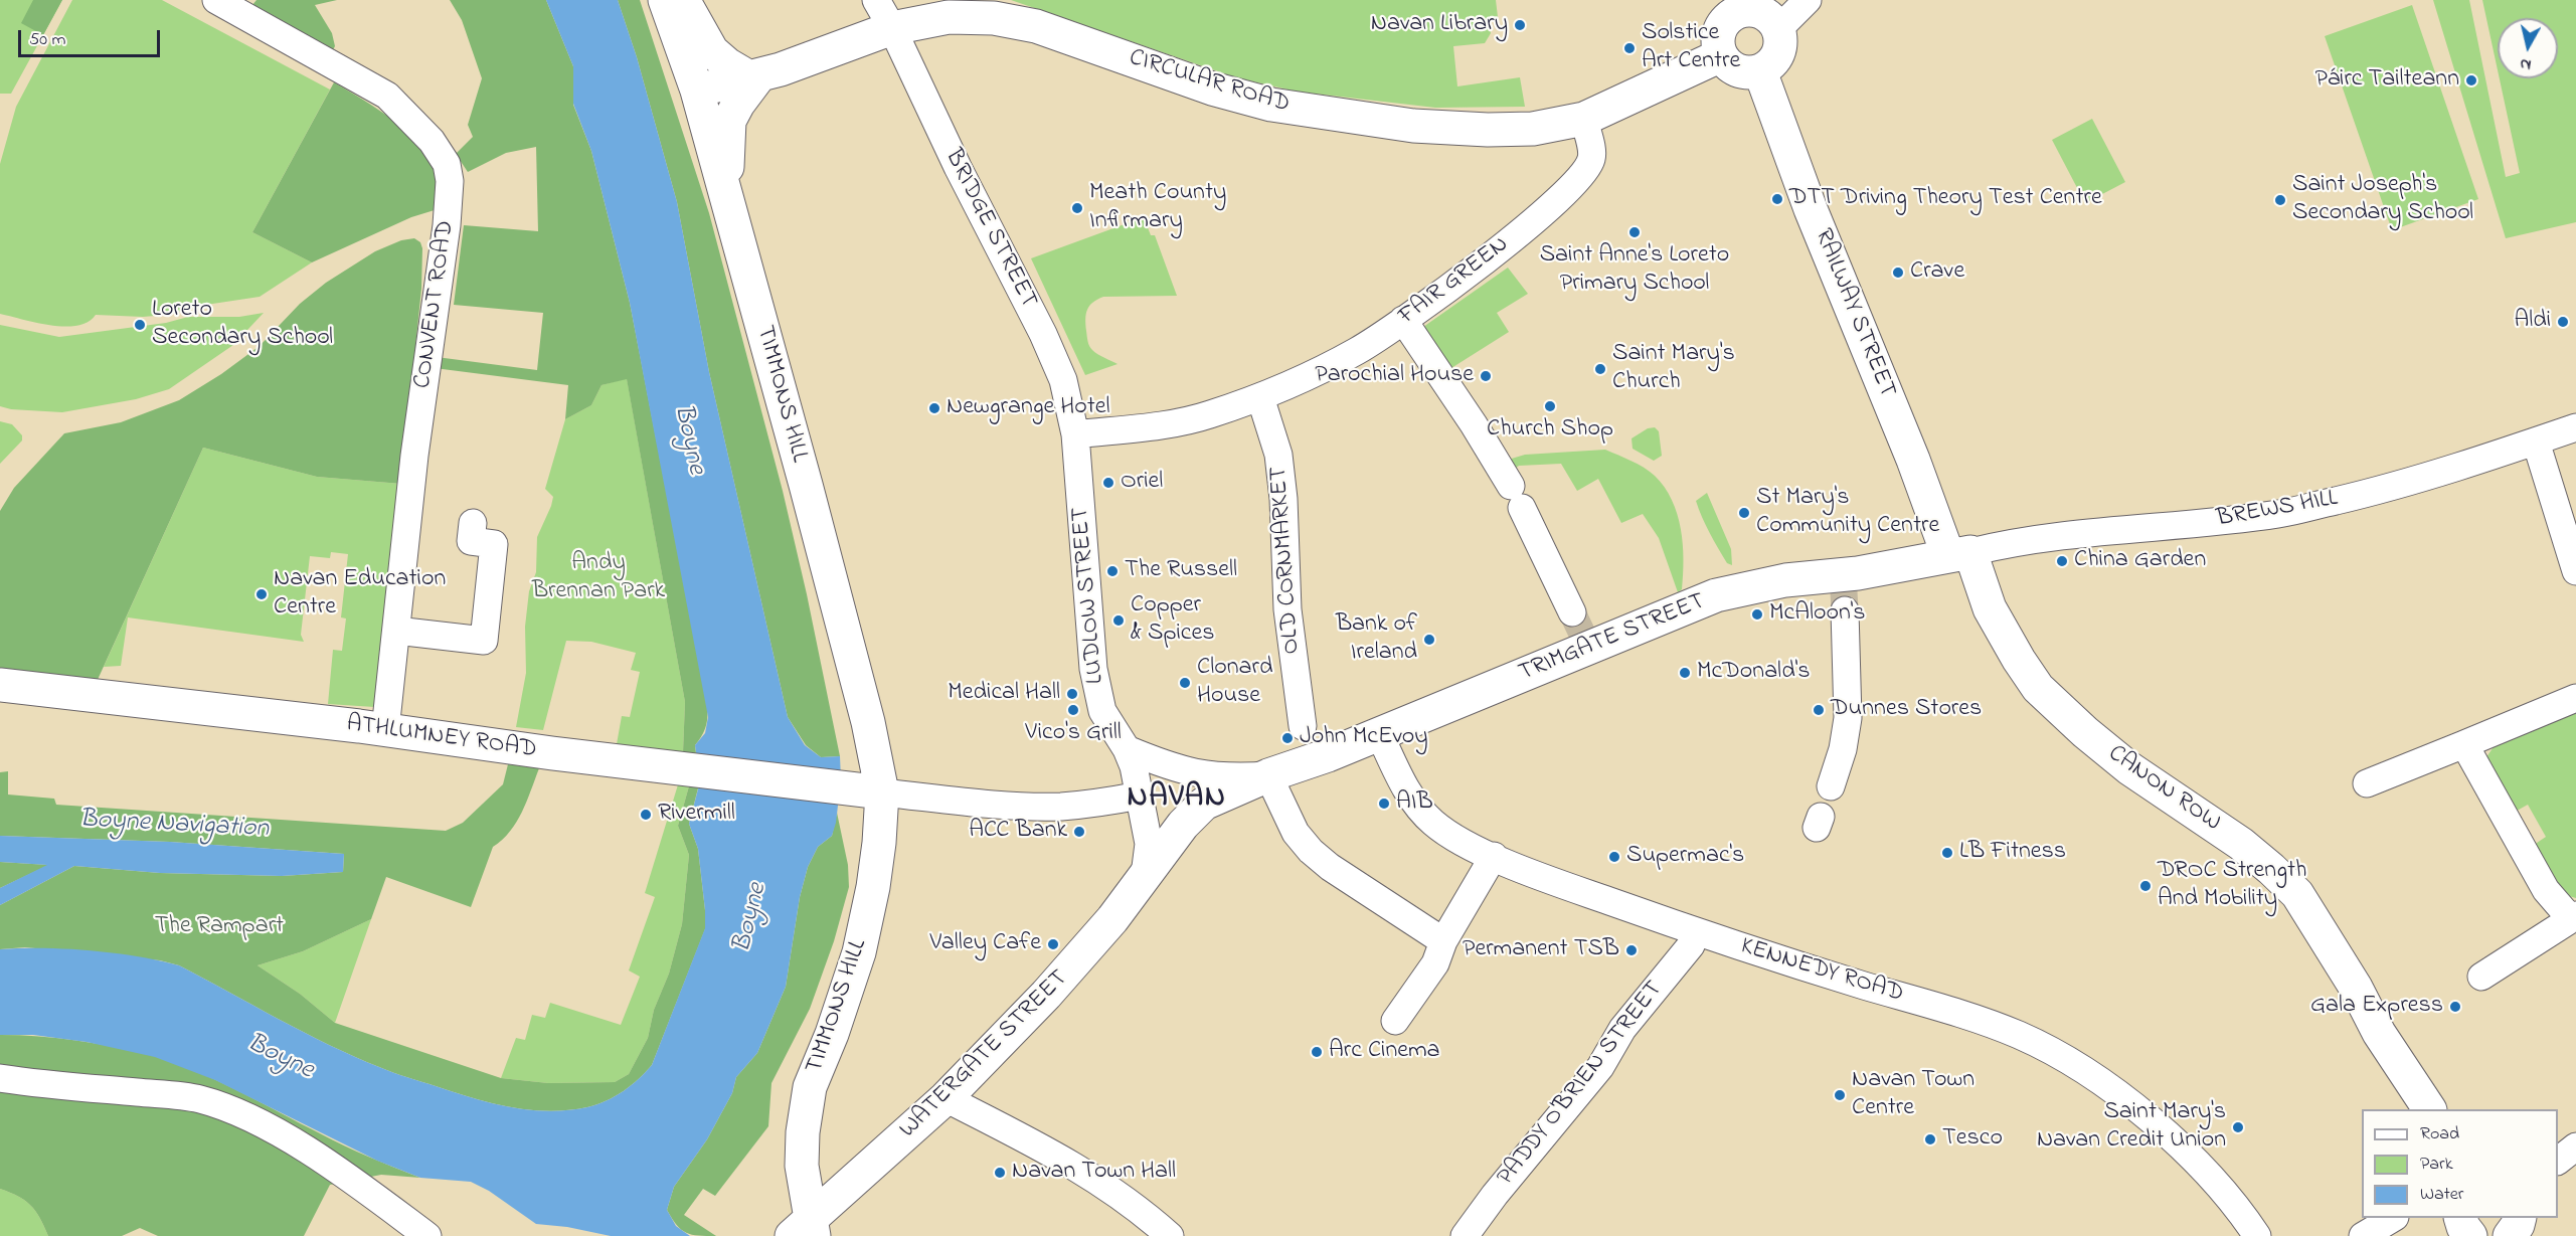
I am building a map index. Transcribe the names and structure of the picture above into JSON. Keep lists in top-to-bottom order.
{
  "streets": {
    "main road": [
      "CIRCULAR ROAD",
      "RAILWAY STREET",
      "TIMMONS HILL",
      "TRIMGATE STREET",
      "ATHLUMNEY ROAD",
      "CANON ROW",
      "WATERGATE STREET"
    ],
    "street": [
      "BRIDGE STREET",
      "FAIR GREEN",
      "CONVENT ROAD",
      "BREWS HILL",
      "OLD CORNMARKET",
      "LUDLOW STREET",
      "KENNEDY ROAD",
      "PADDY O'BRIEN STREET"
    ]
  },
  "crossings": [
    ["CIRCULAR ROAD", "BRIDGE STREET"],
    ["CIRCULAR ROAD", "FAIR GREEN"],
    ["CIRCULAR ROAD", "RAILWAY STREET"],
    ["CIRCULAR ROAD", "TIMMONS HILL"],
    ["BRIDGE STREET", "FAIR GREEN"],
    ["BRIDGE STREET", "LUDLOW STREET"],
    ["FAIR GREEN", "OLD CORNMARKET"],
    ["FAIR GREEN", "LUDLOW STREET"],
    ["CONVENT ROAD", "ATHLUMNEY ROAD"],
    ["RAILWAY STREET", "BREWS HILL"],
    ["RAILWAY STREET", "TRIMGATE STREET"],
    ["RAILWAY STREET", "CANON ROW"],
    ["TIMMONS HILL", "ATHLUMNEY ROAD"],
    ["TIMMONS HILL", "WATERGATE STREET"],
    ["BREWS HILL", "TRIMGATE STREET"],
    ["BREWS HILL", "CANON ROW"],
    ["OLD CORNMARKET", "TRIMGATE STREET"],
    ["LUDLOW STREET", "WATERGATE STREET"],
    ["TRIMGATE STREET", "CANON ROW"],
    ["TRIMGATE STREET", "KENNEDY ROAD"],
    ["TRIMGATE STREET", "WATERGATE STREET"],
    ["KENNEDY ROAD", "PADDY O'BRIEN STREET"]
  ],
  "districts": ["NAVAN"],
  "water": ["Boyne", "Boyne Navigation"],
  "parks": ["Andy Brennan Park", "The Rampart"],
  "places": [
    "Navan Library",
    "Solstice Art Centre",
    "Páirc Tailteann",
    "DTT Driving Theory Test Centre",
    "Saint Joseph's Secondary School",
    "Meath County Infirmary",
    "Saint Anne's Loreto Primary School",
    "Crave",
    "Aldi",
    "Loreto Secondary School",
    "Saint Mary's Church",
    "Parochial House",
    "Church Shop",
    "Newgrange Hotel",
    "Oriel",
    "St Mary's Community Centre",
    "China Garden",
    "The Russell",
    "Navan Education Centre",
    "McAloon's",
    "Copper & Spices",
    "Bank of Ireland",
    "McDonald's",
    "Clonard House",
    "Medical Hall",
    "Vico's Grill",
    "Dunnes Stores",
    "John McEvoy",
    "AIB",
    "Rivermill",
    "ACC Bank",
    "LB Fitness",
    "Supermac's",
    "DROC Strength And Mobility",
    "Valley Cafe",
    "Permanent TSB",
    "Gala Express",
    "Arc Cinema",
    "Navan Town Centre",
    "Saint Mary's Navan Credit Union",
    "Tesco",
    "Navan Town Hall"
  ],
  "legend": ["Road", "Park", "Water"],
  "scale_bar": "50 m",
  "north": "bottom"
}
